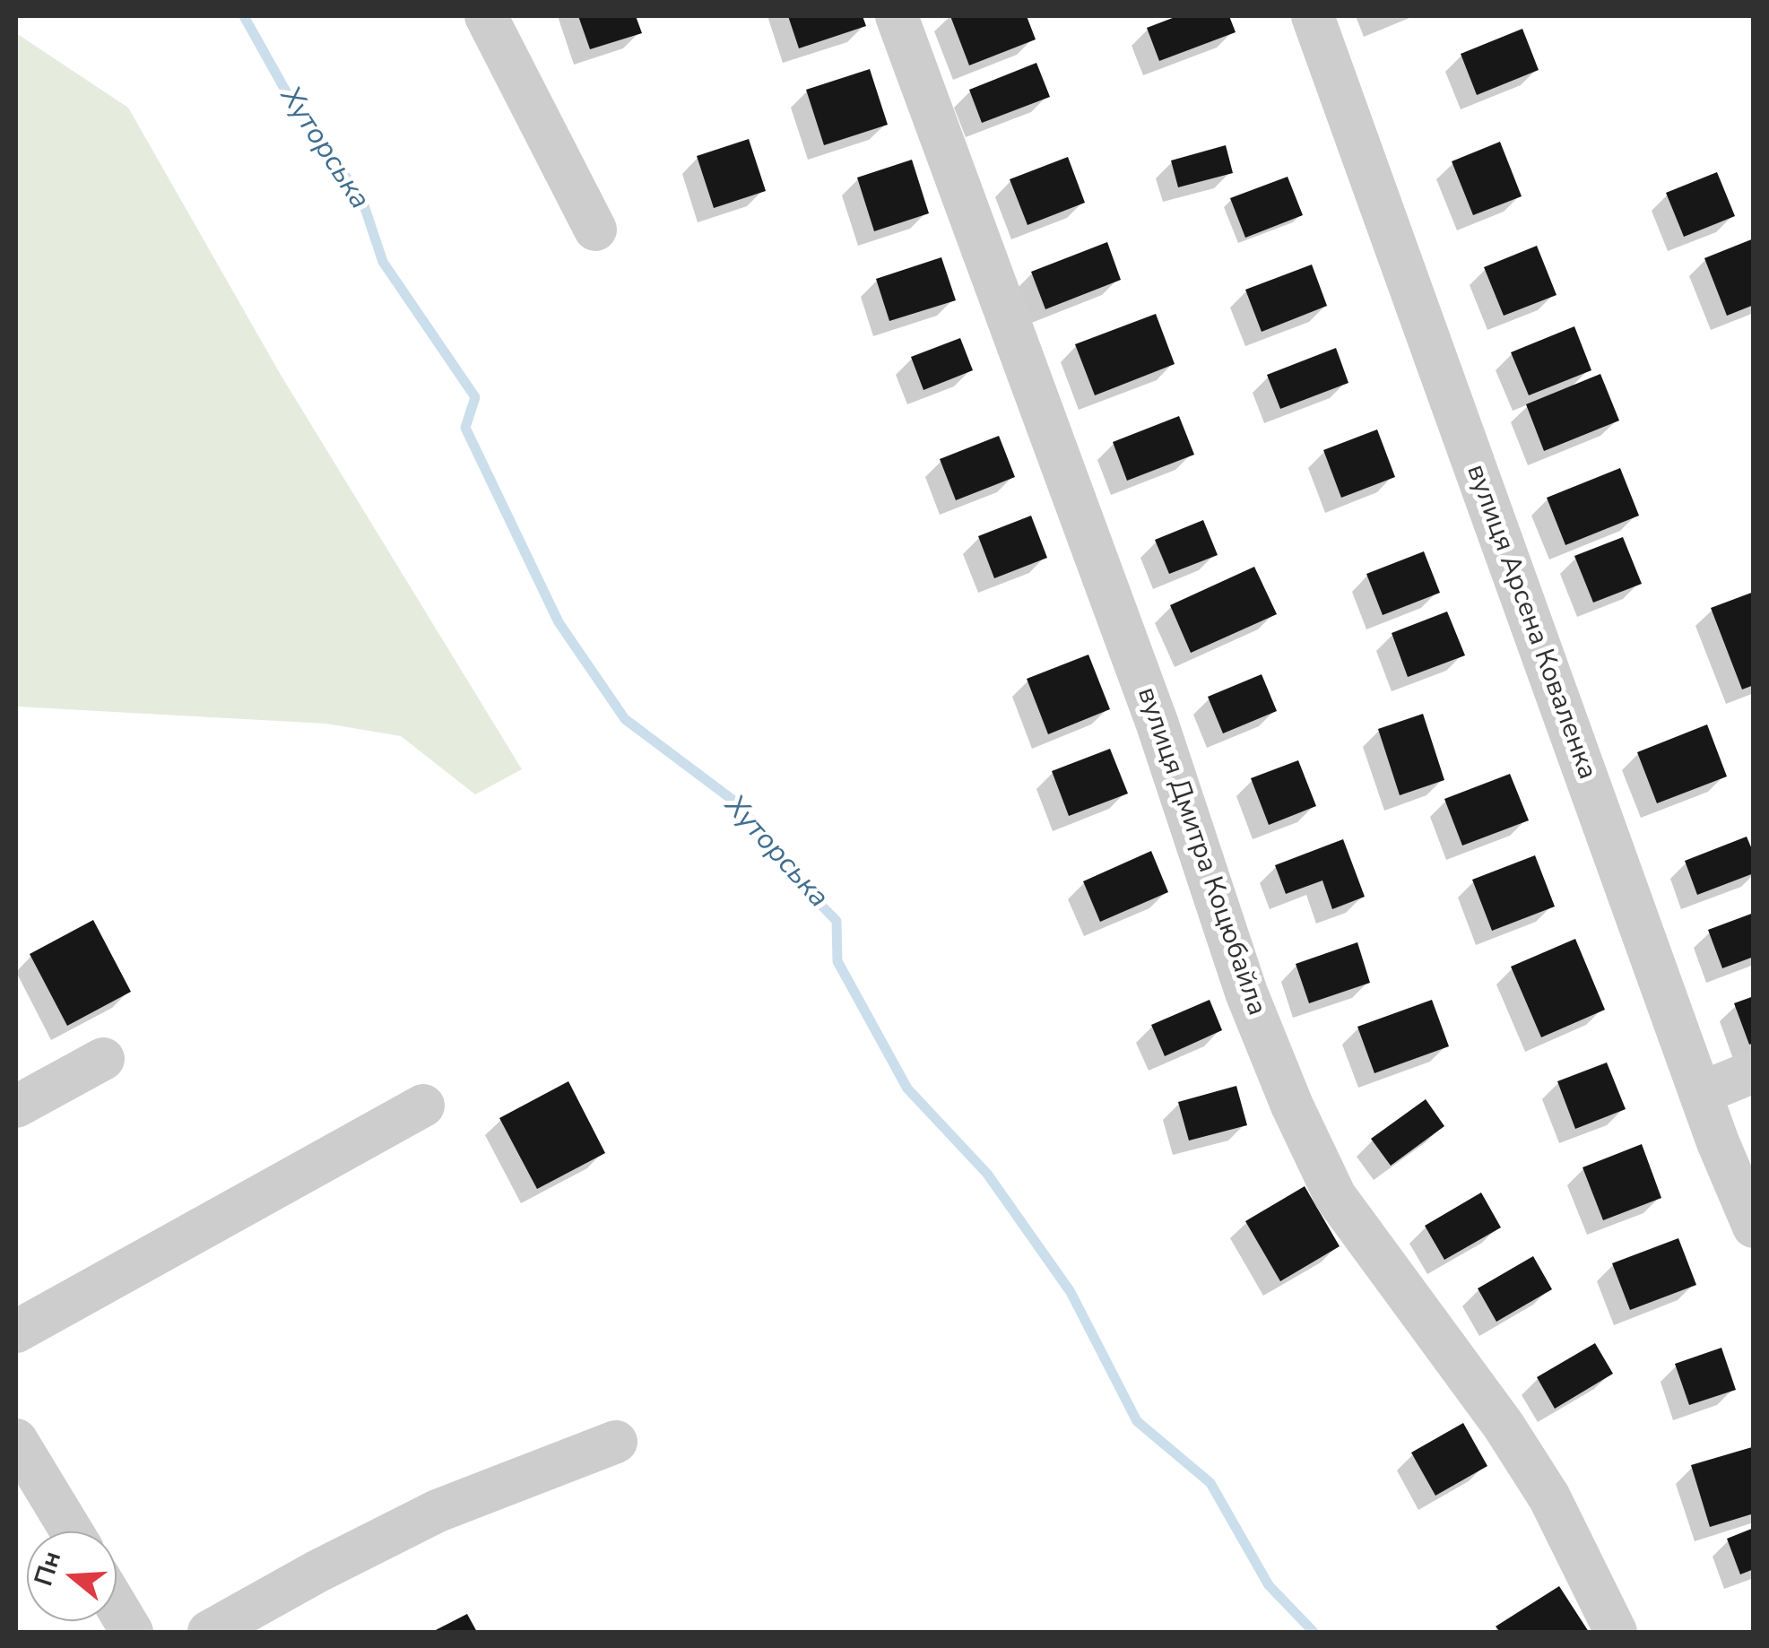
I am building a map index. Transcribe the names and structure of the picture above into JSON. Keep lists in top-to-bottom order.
{
  "streets": {
    "street": ["вулиця Арсена Коваленка", "вулиця Дмитра Коцюбайла"]
  },
  "water": ["Хуторська"],
  "north": "left"
}
